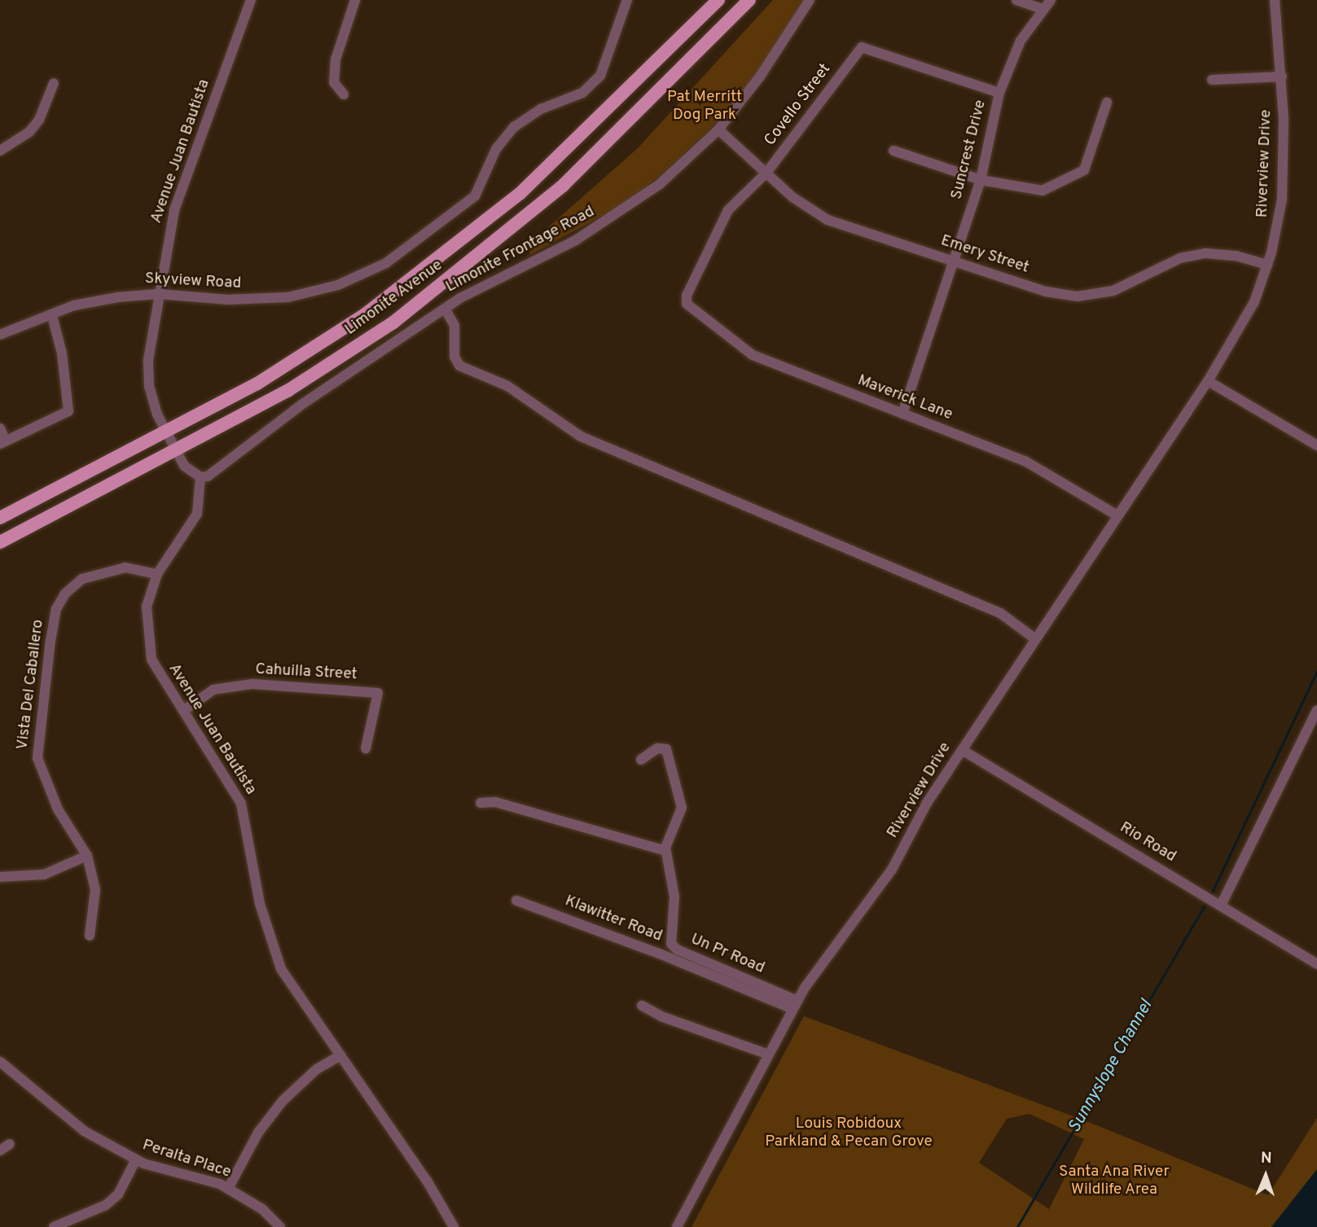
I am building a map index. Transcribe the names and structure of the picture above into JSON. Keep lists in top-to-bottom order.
{
  "streets": {
    "main road": ["Limonite Avenue"],
    "street": [
      "Covello Street",
      "Suncrest Drive",
      "Avenue Juan Bautista",
      "Riverview Drive",
      "Limonite Frontage Road",
      "Emery Street",
      "Skyview Road",
      "Maverick Lane",
      "Cahuilla Street",
      "Vista Del Caballero",
      "Rio Road",
      "Klawitter Road",
      "Un Pr Road",
      "Peralta Place"
    ]
  },
  "crossings": [
    ["Covello Street", "Suncrest Drive"],
    ["Covello Street", "Emery Street"],
    ["Covello Street", "Maverick Lane"],
    ["Suncrest Drive", "Emery Street"],
    ["Suncrest Drive", "Maverick Lane"],
    ["Avenue Juan Bautista", "Limonite Frontage Road"],
    ["Avenue Juan Bautista", "Skyview Road"],
    ["Avenue Juan Bautista", "Limonite Avenue"],
    ["Avenue Juan Bautista", "Cahuilla Street"],
    ["Avenue Juan Bautista", "Vista Del Caballero"],
    ["Riverview Drive", "Emery Street"],
    ["Riverview Drive", "Maverick Lane"],
    ["Riverview Drive", "Rio Road"],
    ["Riverview Drive", "Klawitter Road"],
    ["Riverview Drive", "Un Pr Road"],
    ["Limonite Frontage Road", "Emery Street"],
    ["Klawitter Road", "Un Pr Road"]
  ],
  "water": ["Sunnyslope Channel"],
  "parks": ["Pat Merritt Dog Park", "Louis Robidoux Parkland & Pecan Grove", "Santa Ana River Wildlife Area"],
  "north": "top"
}
